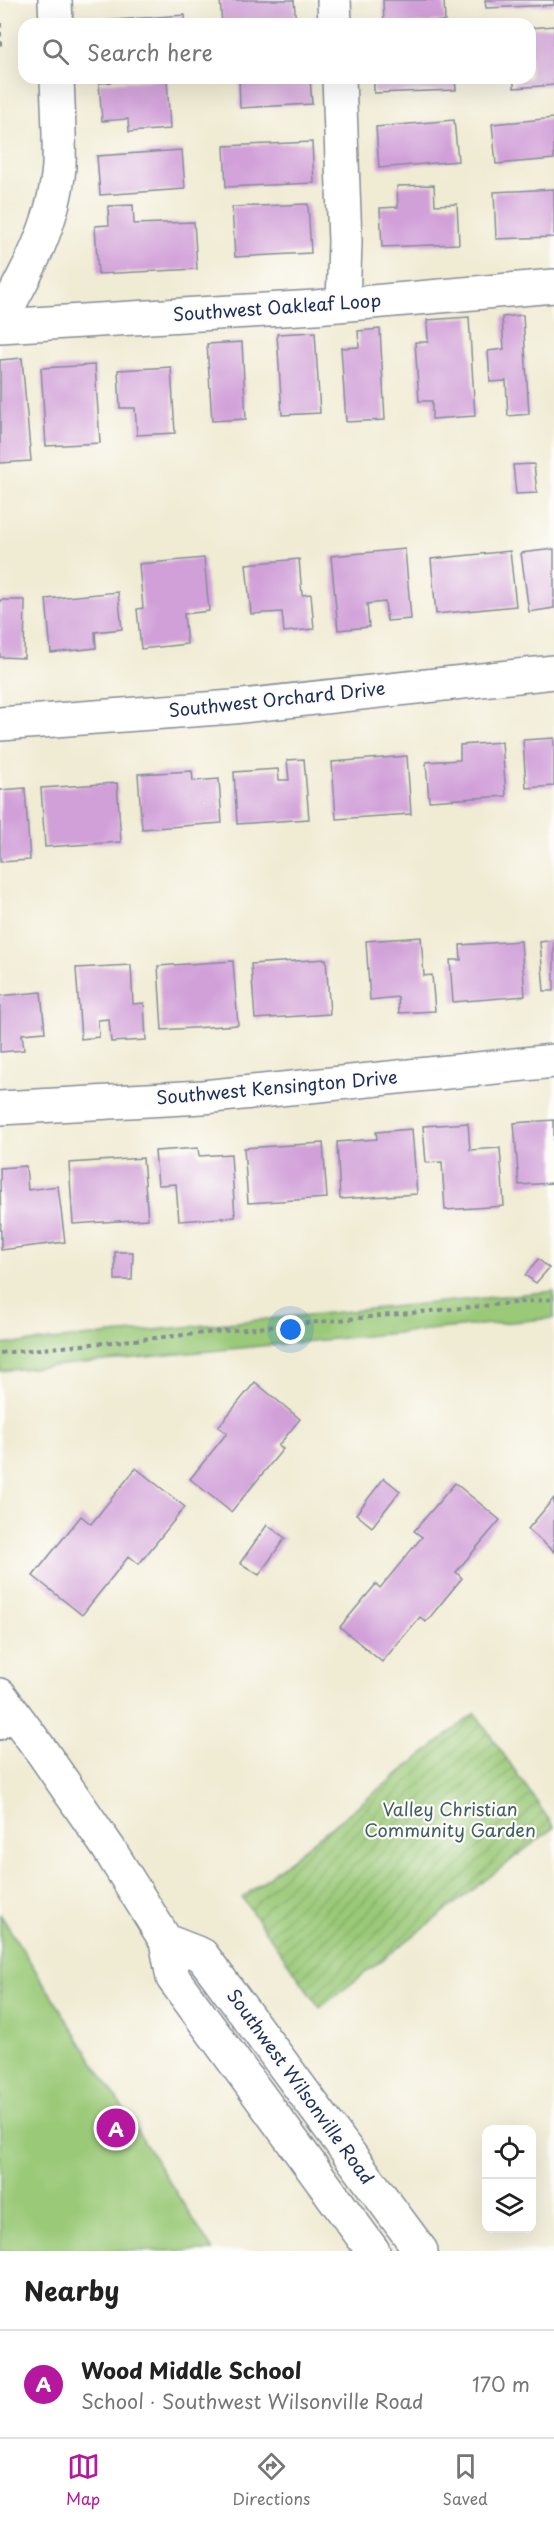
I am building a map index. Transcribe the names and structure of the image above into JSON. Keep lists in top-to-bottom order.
{
  "streets": {
    "street": [
      "Southwest Oakleaf Loop",
      "Southwest Orchard Drive",
      "Southwest Kensington Drive",
      "Southwest Wilsonville Road"
    ]
  },
  "parks": ["Valley Christian Community Garden"],
  "page": {
    "search": "Search here",
    "pins": "A",
    "heading": "Nearby",
    "list": [
      {
        "mark": "A",
        "name": "Wood Middle School",
        "note": "School · Southwest Wilsonville Road",
        "value": "170 m"
      }
    ],
    "nav": ["Map", "Directions", "Saved"]
  }
}
